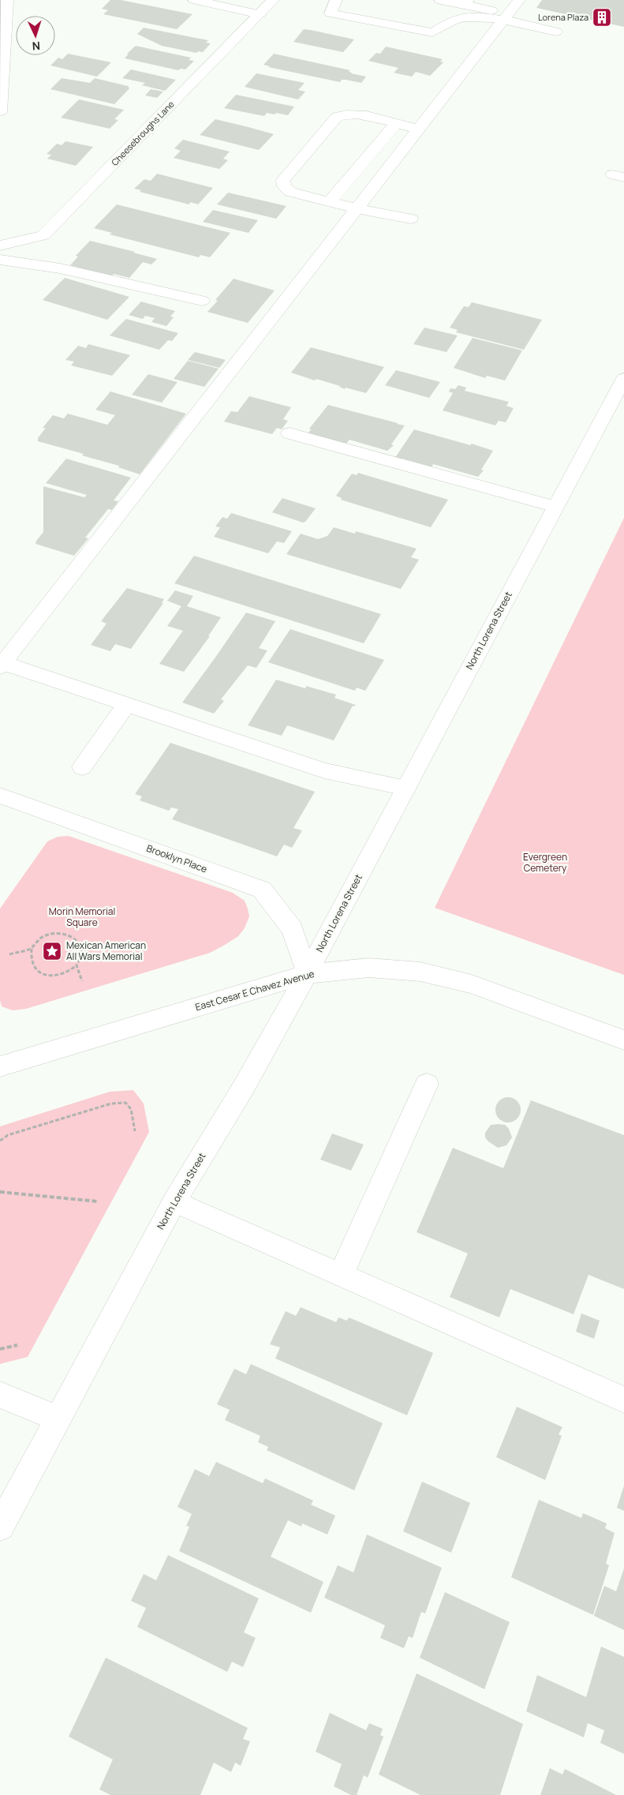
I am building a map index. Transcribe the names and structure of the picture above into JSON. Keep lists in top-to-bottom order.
{
  "streets": {
    "street": [
      "Cheesebroughs Lane",
      "North Lorena Street",
      "Brooklyn Place",
      "East Cesar E Chavez Avenue"
    ]
  },
  "crossings": [
    ["North Lorena Street", "Brooklyn Place"],
    ["North Lorena Street", "East Cesar E Chavez Avenue"],
    ["Brooklyn Place", "East Cesar E Chavez Avenue"]
  ],
  "parks": ["Evergreen Cemetery", "Morin Memorial Square"],
  "places": {
    "building": ["Lorena Plaza"],
    "place": ["Mexican American All Wars Memorial"]
  },
  "north": "bottom"
}
